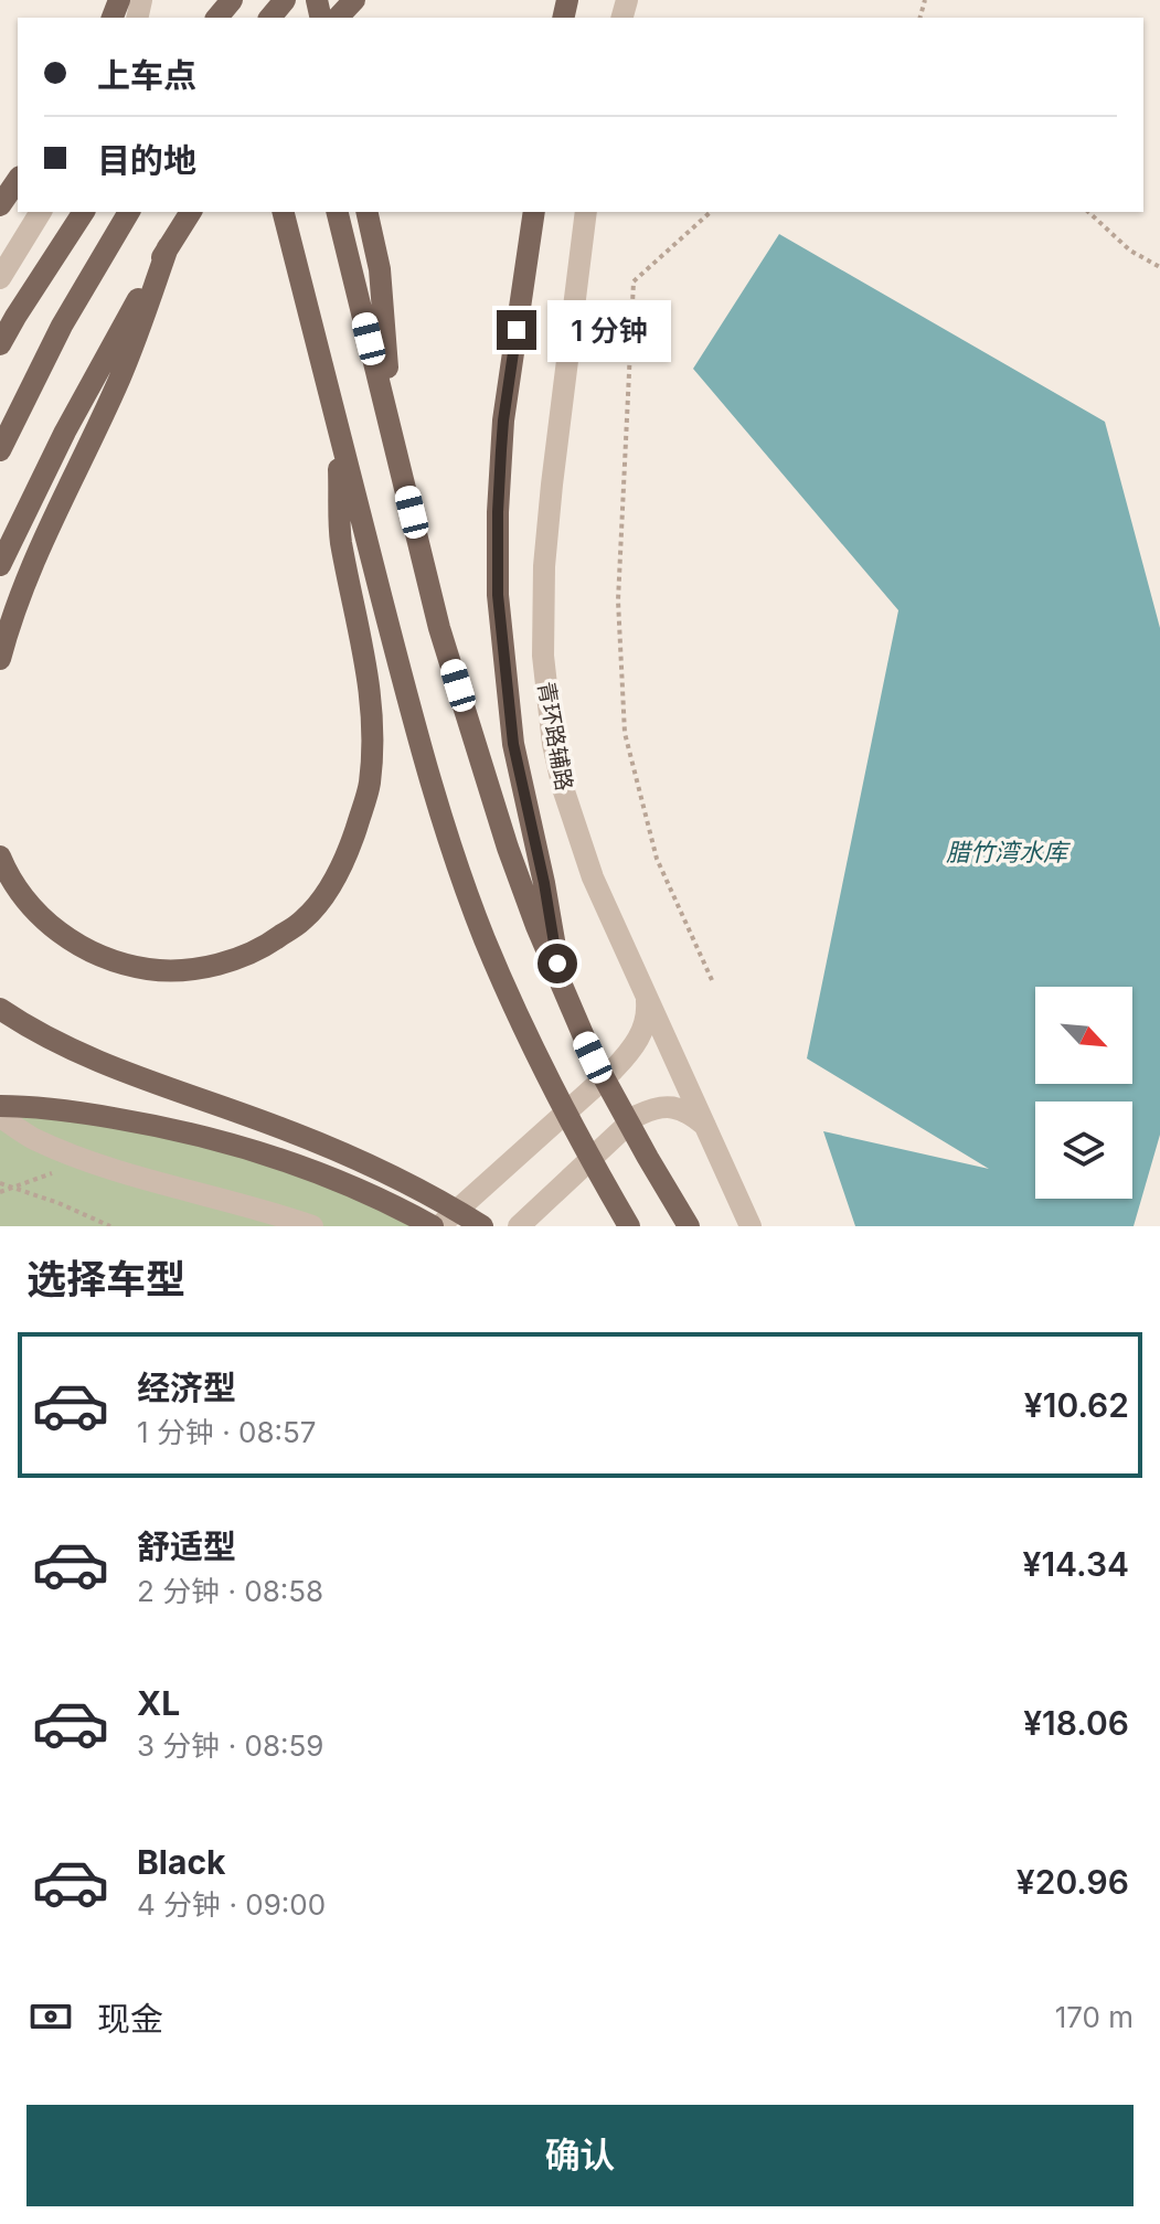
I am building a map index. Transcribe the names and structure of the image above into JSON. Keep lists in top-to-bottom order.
{
  "streets": {
    "street": ["青环路辅路"]
  },
  "water": ["腊竹湾水库"],
  "north": "bottom right",
  "page": {
    "banner": ["上车点", "目的地"],
    "bubble": "1 分钟",
    "heading": "选择车型",
    "list": [
      {
        "name": "经济型",
        "note": "1 分钟 · 08:57",
        "value": "¥10.62"
      },
      {
        "name": "舒适型",
        "note": "2 分钟 · 08:58",
        "value": "¥14.34"
      },
      {
        "name": "XL",
        "note": "3 分钟 · 08:59",
        "value": "¥18.06"
      },
      {
        "name": "Black",
        "note": "4 分钟 · 09:00",
        "value": "¥20.96"
      }
    ],
    "pay": ["现金", "170 m"],
    "buttons": "确认"
  }
}
